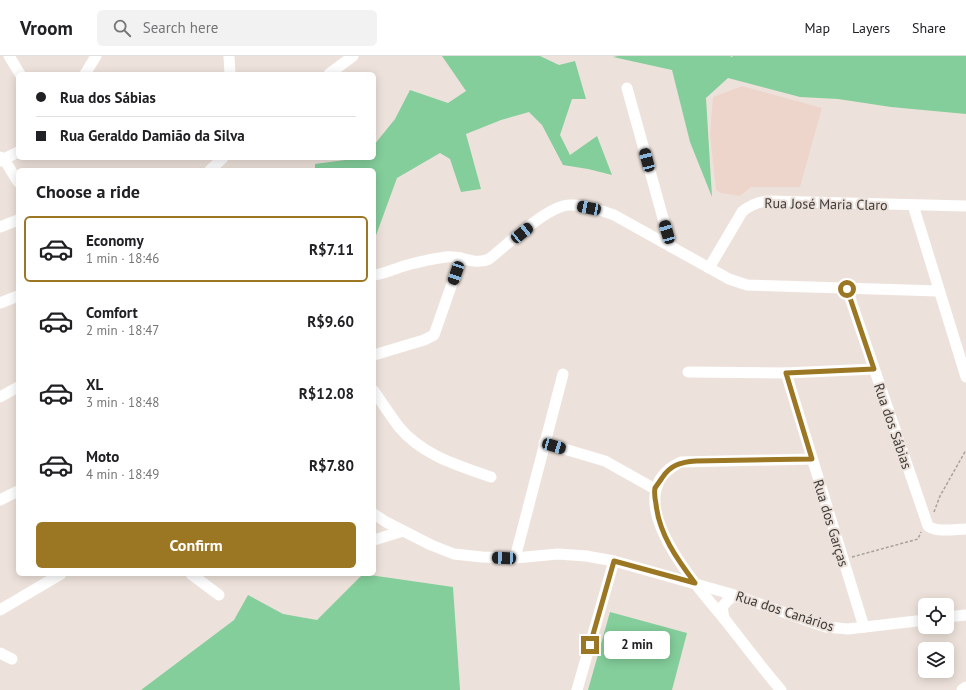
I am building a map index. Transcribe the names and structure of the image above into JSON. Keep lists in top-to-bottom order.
{
  "streets": {
    "street": [
      "Rua José Maria Claro",
      "Rua dos Sábias",
      "Rua dos Garças",
      "Rua dos Canários"
    ]
  },
  "crossings": [
    ["Rua dos Garças", "Rua dos Canários"]
  ],
  "page": {
    "header": "Vroom",
    "search": "Search here",
    "nav": ["Map", "Layers", "Share"],
    "banner": ["Rua dos Sábias", "Rua Geraldo Damião da Silva"],
    "heading": "Choose a ride",
    "list": [
      {
        "name": "Economy",
        "note": "1 min · 18:46",
        "value": "R$7.11"
      },
      {
        "name": "Comfort",
        "note": "2 min · 18:47",
        "value": "R$9.60"
      },
      {
        "name": "XL",
        "note": "3 min · 18:48",
        "value": "R$12.08"
      },
      {
        "name": "Moto",
        "note": "4 min · 18:49",
        "value": "R$7.80"
      }
    ],
    "buttons": "Confirm",
    "bubble": "2 min"
  }
}
